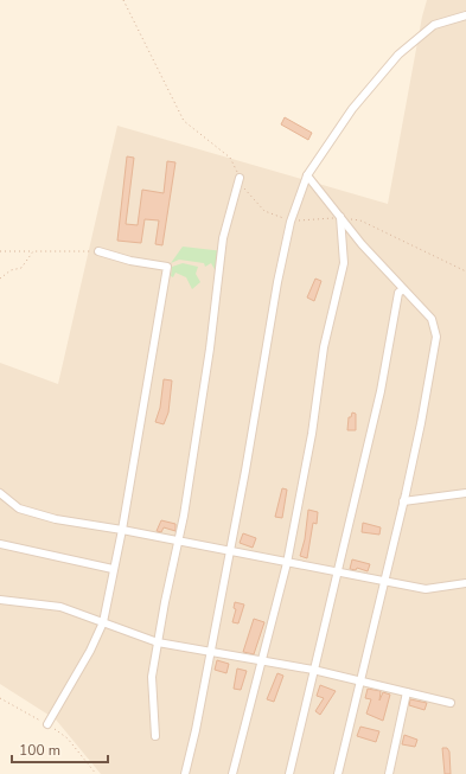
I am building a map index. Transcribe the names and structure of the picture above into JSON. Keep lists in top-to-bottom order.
{
  "scale_bar": "100 m"
}
